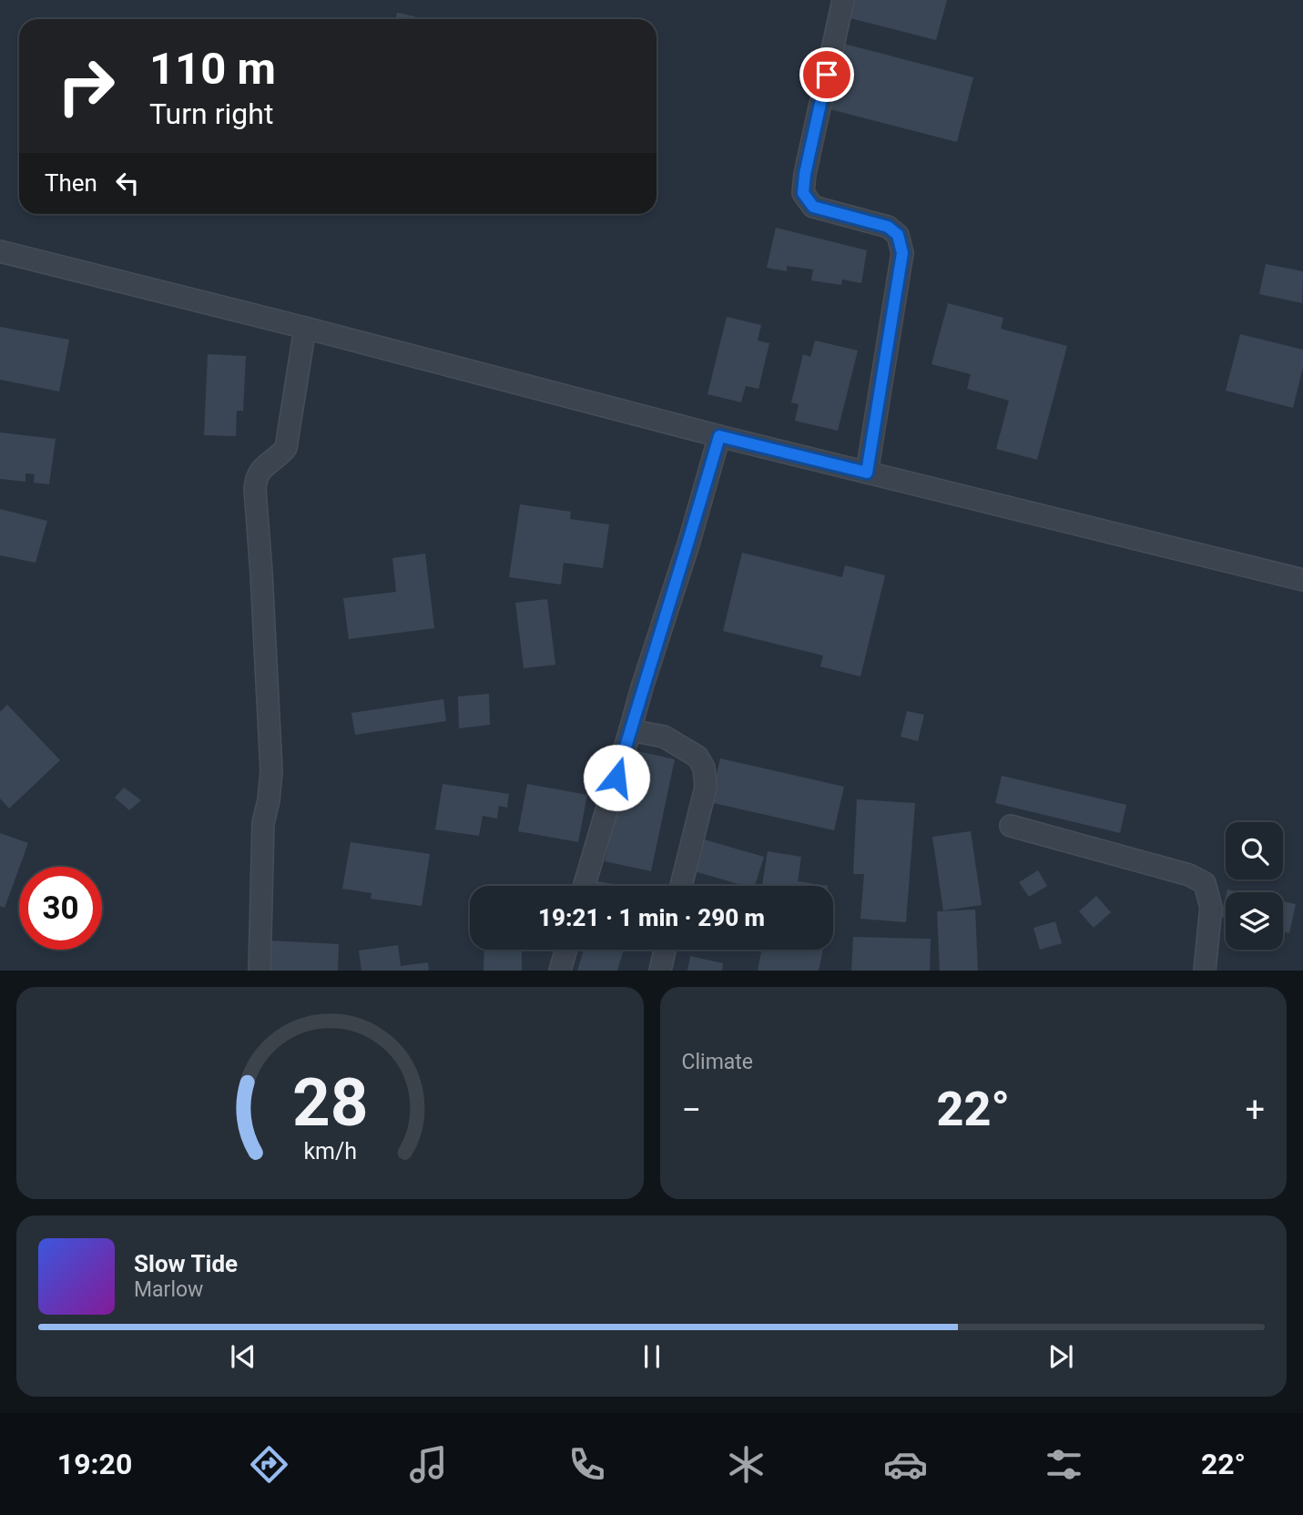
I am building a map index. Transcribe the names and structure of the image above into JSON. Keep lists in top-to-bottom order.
{
  "page": {
    "turn": ["110 m", "Turn right"],
    "then": "Then",
    "limit": "30",
    "trip": "19:21 · 1 min · 290 m",
    "tile": "Climate",
    "heat": ["−", "22°", "+"],
    "song": ["Slow Tide", "Marlow"],
    "tabs": ["19:20", "22°"],
    "gauge": ["28", "km/h"]
  }
}
